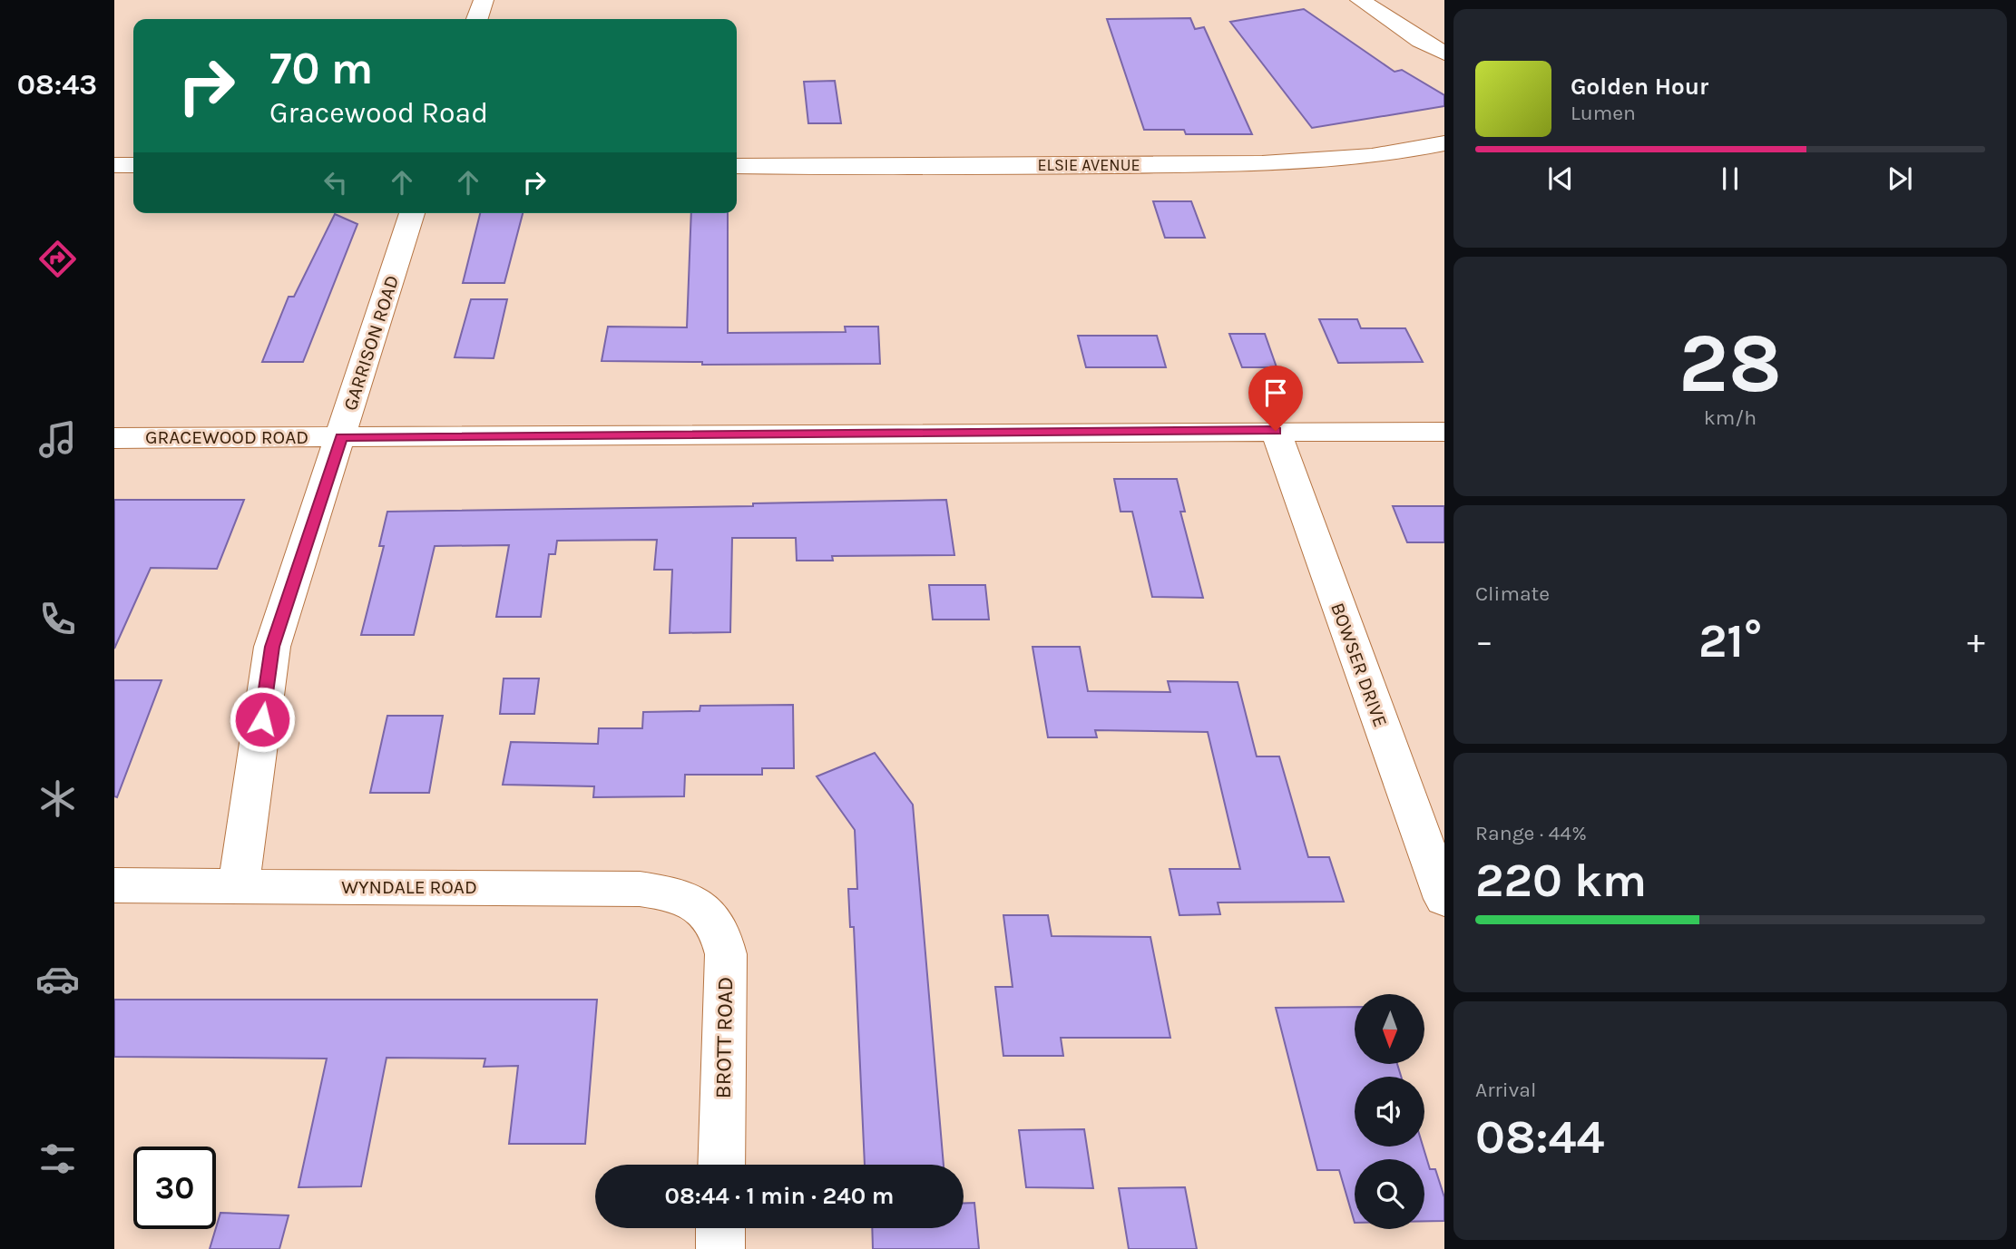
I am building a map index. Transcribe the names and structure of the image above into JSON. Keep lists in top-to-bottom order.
{
  "streets": {
    "street": [
      "ELSIE AVENUE",
      "GARRISON ROAD",
      "GRACEWOOD ROAD",
      "BOWSER DRIVE",
      "WYNDALE ROAD",
      "BROTT ROAD"
    ]
  },
  "crossings": [
    ["GARRISON ROAD", "GRACEWOOD ROAD"],
    ["GARRISON ROAD", "WYNDALE ROAD"],
    ["GRACEWOOD ROAD", "BOWSER DRIVE"],
    ["WYNDALE ROAD", "BROTT ROAD"]
  ],
  "north": "bottom",
  "page": {
    "tabs": "08:43",
    "turn": ["70 m", "Gracewood Road"],
    "song": ["Golden Hour", "Lumen"],
    "tile": [
      ["28", "km/h"],
      "Climate",
      ["Range · 44%", "220 km"],
      ["Arrival", "08:44"]
    ],
    "heat": ["−", "21°", "+"],
    "limit": "30",
    "trip": "08:44 · 1 min · 240 m"
  }
}
